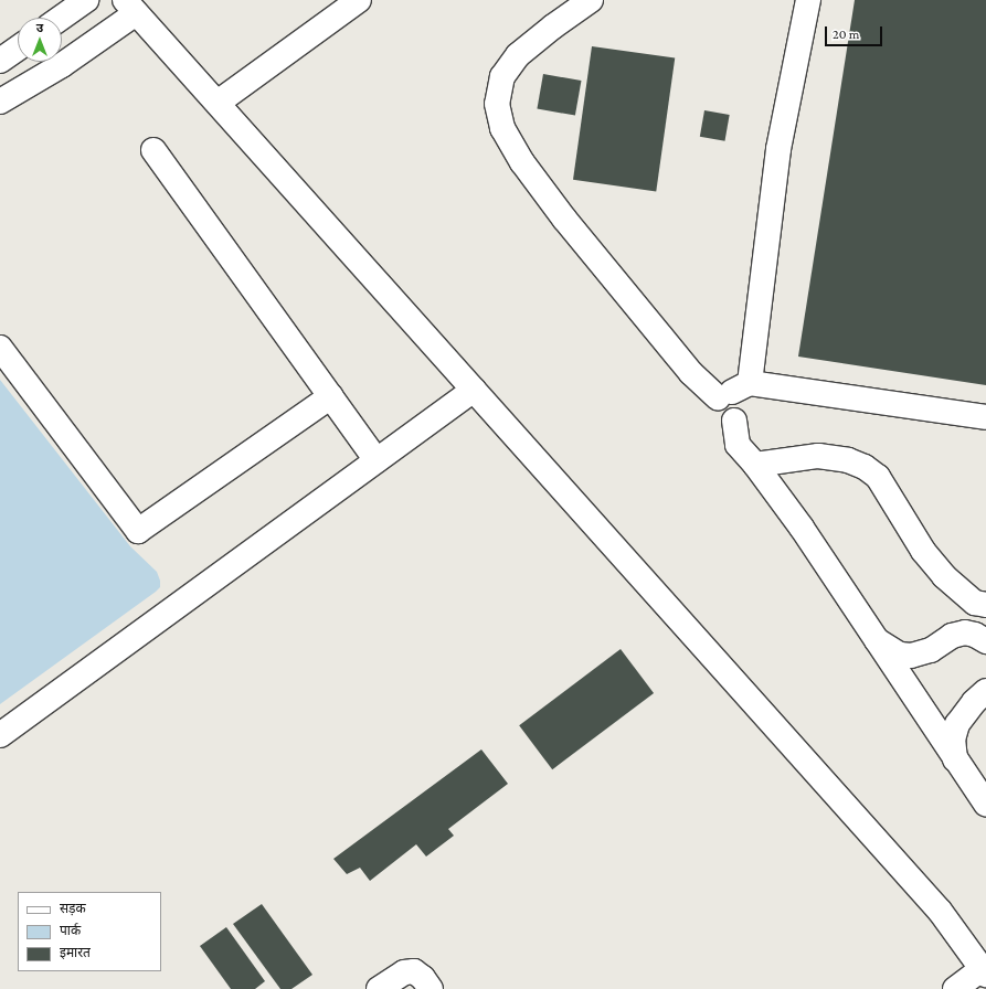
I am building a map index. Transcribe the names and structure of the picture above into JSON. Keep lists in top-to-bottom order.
{
  "legend": ["सड़क", "पार्क", "इमारत"],
  "scale_bar": "20 m",
  "north": "top"
}
